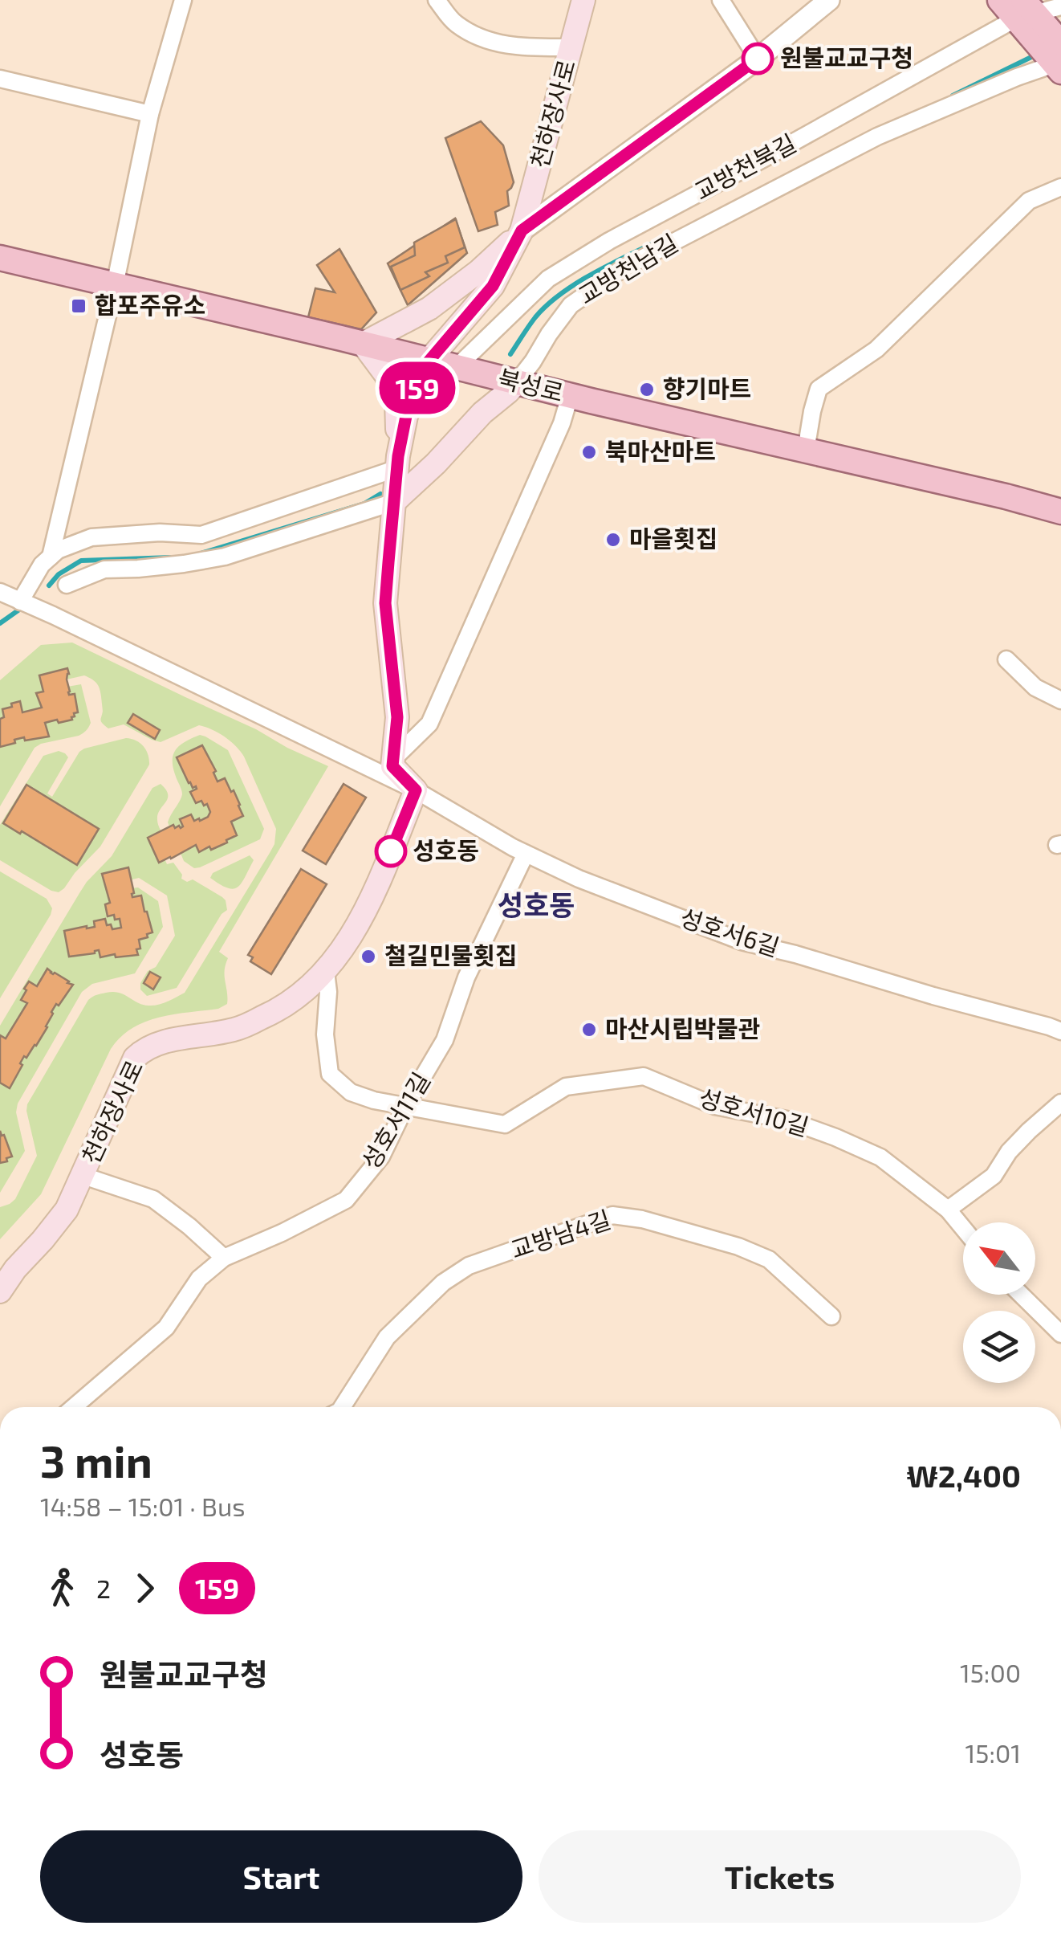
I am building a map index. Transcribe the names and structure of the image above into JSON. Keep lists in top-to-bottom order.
{
  "streets": {
    "main road": ["천하장사로", "교방천남길", "북성로"],
    "street": [
      "교방천북길",
      "성호서6길",
      "성호서10길",
      "성호서11길",
      "교방남4길"
    ]
  },
  "crossings": [
    ["천하장사로", "교방천남길"],
    ["천하장사로", "북성로"],
    ["천하장사로", "성호서6길"],
    ["천하장사로", "성호서10길"],
    ["교방천북길", "북성로"],
    ["교방천남길", "북성로"],
    ["성호서6길", "성호서11길"],
    ["성호서10길", "성호서11길"]
  ],
  "districts": ["성호동"],
  "places": {
    "other": [
      "원불교교구청",
      "향기마트",
      "북마산마트",
      "마을횟집",
      "성호동",
      "철길민물횟집",
      "마산시립박물관"
    ],
    "transit": ["합포주유소"]
  },
  "lines": ["bus line 159"],
  "north": "top left",
  "page": {
    "on_map": "159",
    "heading": ["3 min", "14:58 – 15:01 · Bus", "₩2,400"],
    "legs": ["2", "159"],
    "list": [
      {
        "name": "원불교교구청",
        "value": "15:00"
      },
      {
        "name": "성호동",
        "value": "15:01"
      }
    ],
    "buttons": ["Start", "Tickets"]
  }
}
